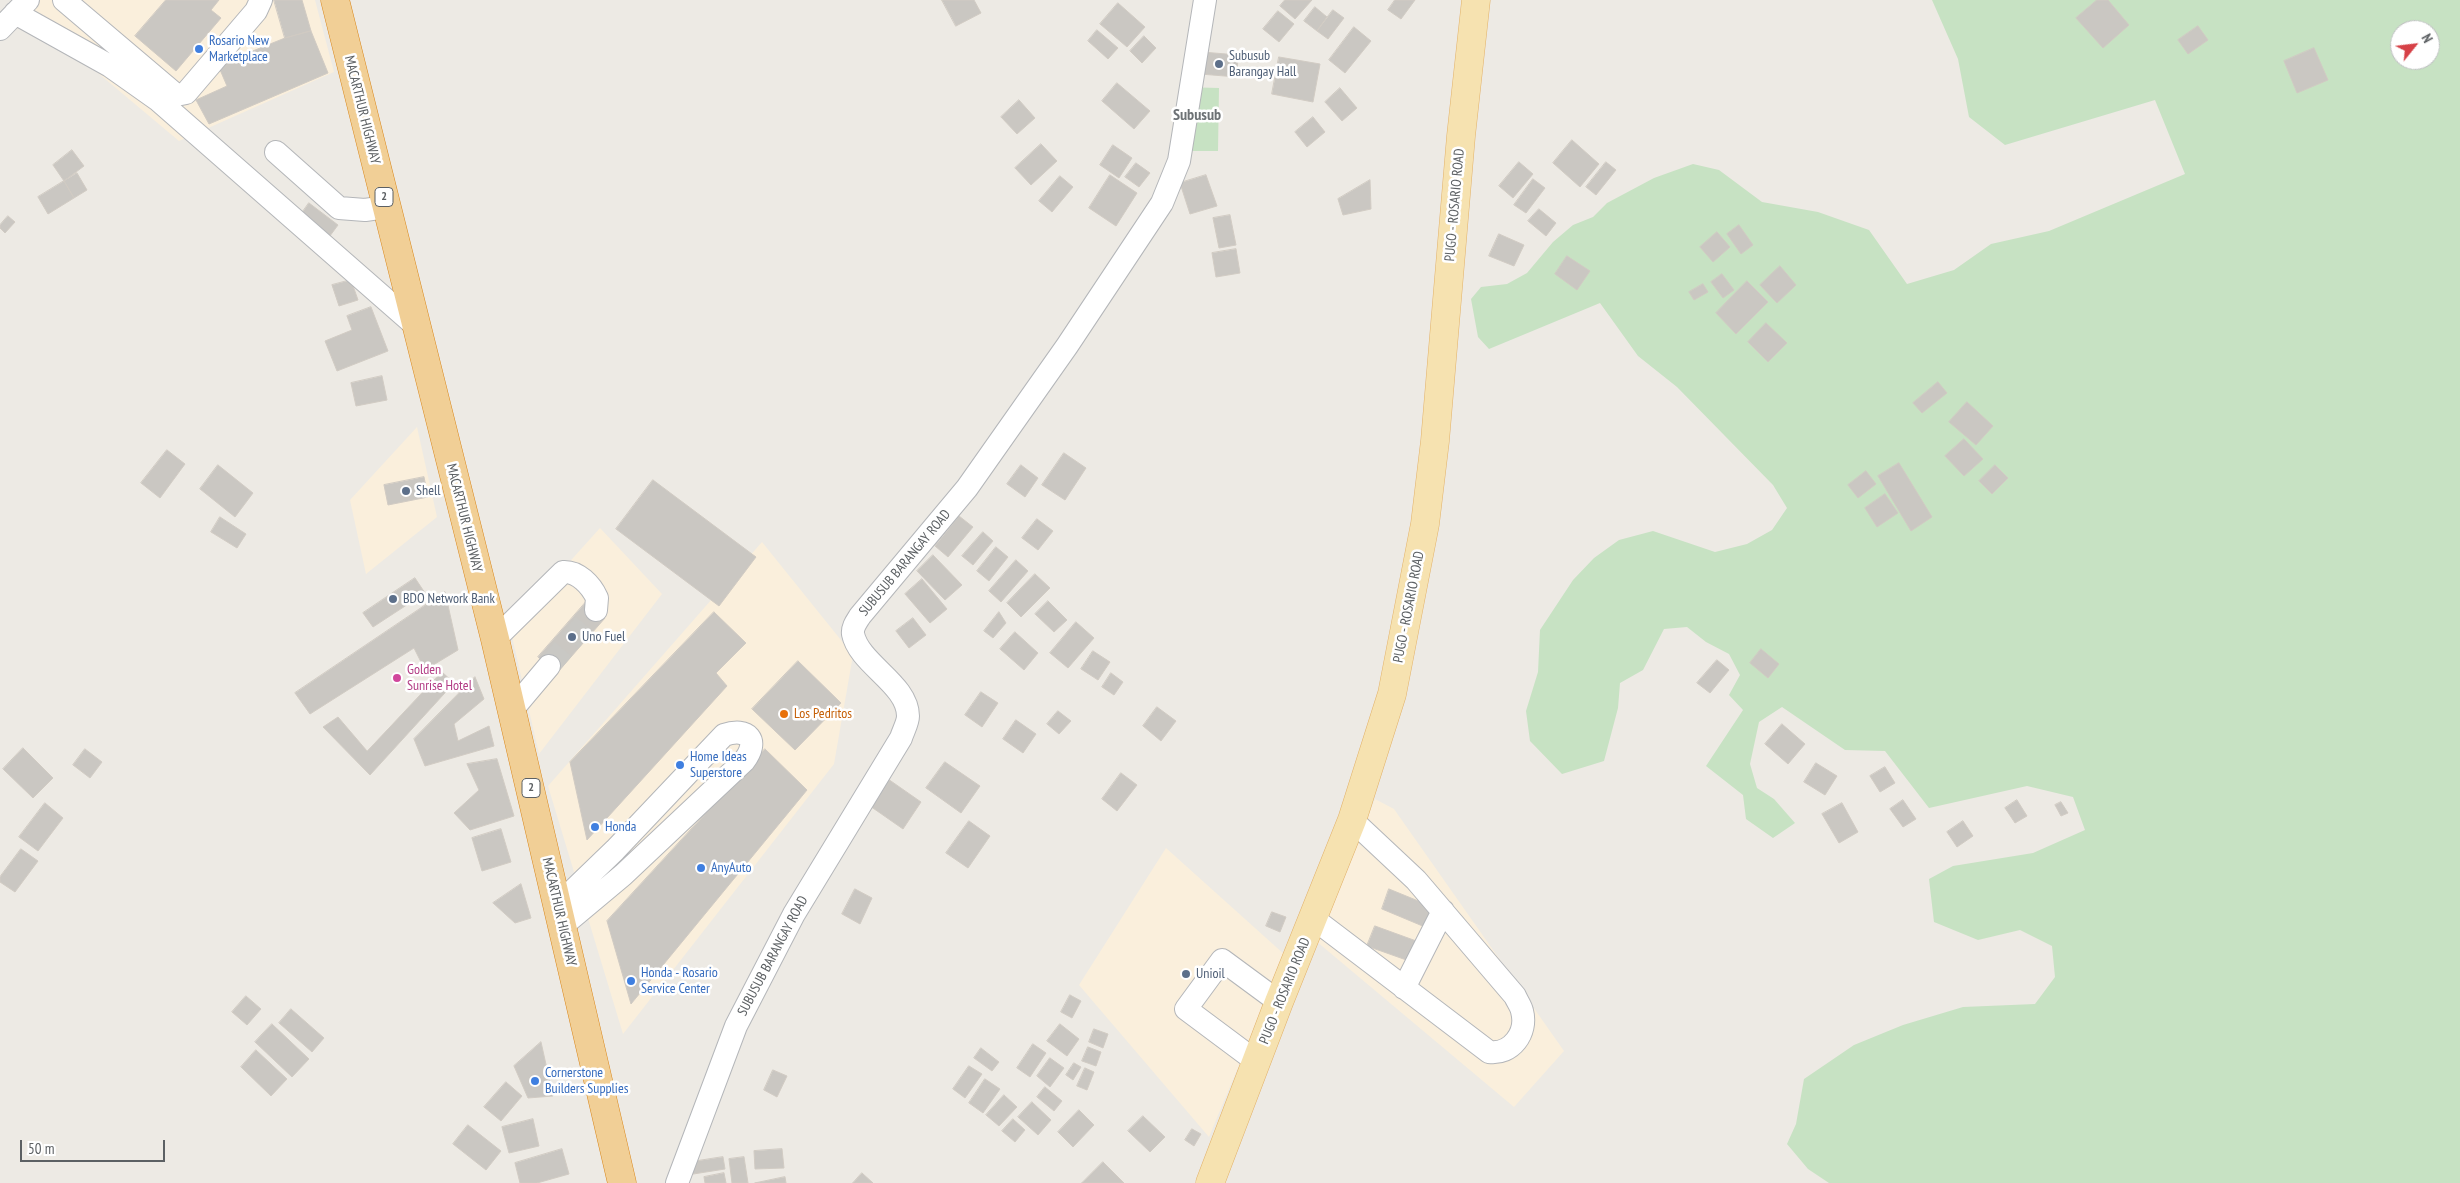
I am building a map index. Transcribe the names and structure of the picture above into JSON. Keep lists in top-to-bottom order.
{
  "streets": {
    "highway": ["MACARTHUR HIGHWAY", "2"],
    "main road": ["PUGO - ROSARIO ROAD"],
    "street": ["SUBUSUB BARANGAY ROAD"]
  },
  "districts": ["Subusub"],
  "places": [
    "Rosario New Marketplace",
    "Subusub Barangay Hall",
    "Shell",
    "BDO Network Bank",
    "Uno Fuel",
    "Golden Sunrise Hotel",
    "Los Pedritos",
    "Home Ideas Superstore",
    "Honda",
    "AnyAuto",
    "Unioil",
    "Honda - Rosario Service Center",
    "Cornerstone Builders Supplies"
  ],
  "scale_bar": "50 m",
  "north": "top right"
}
